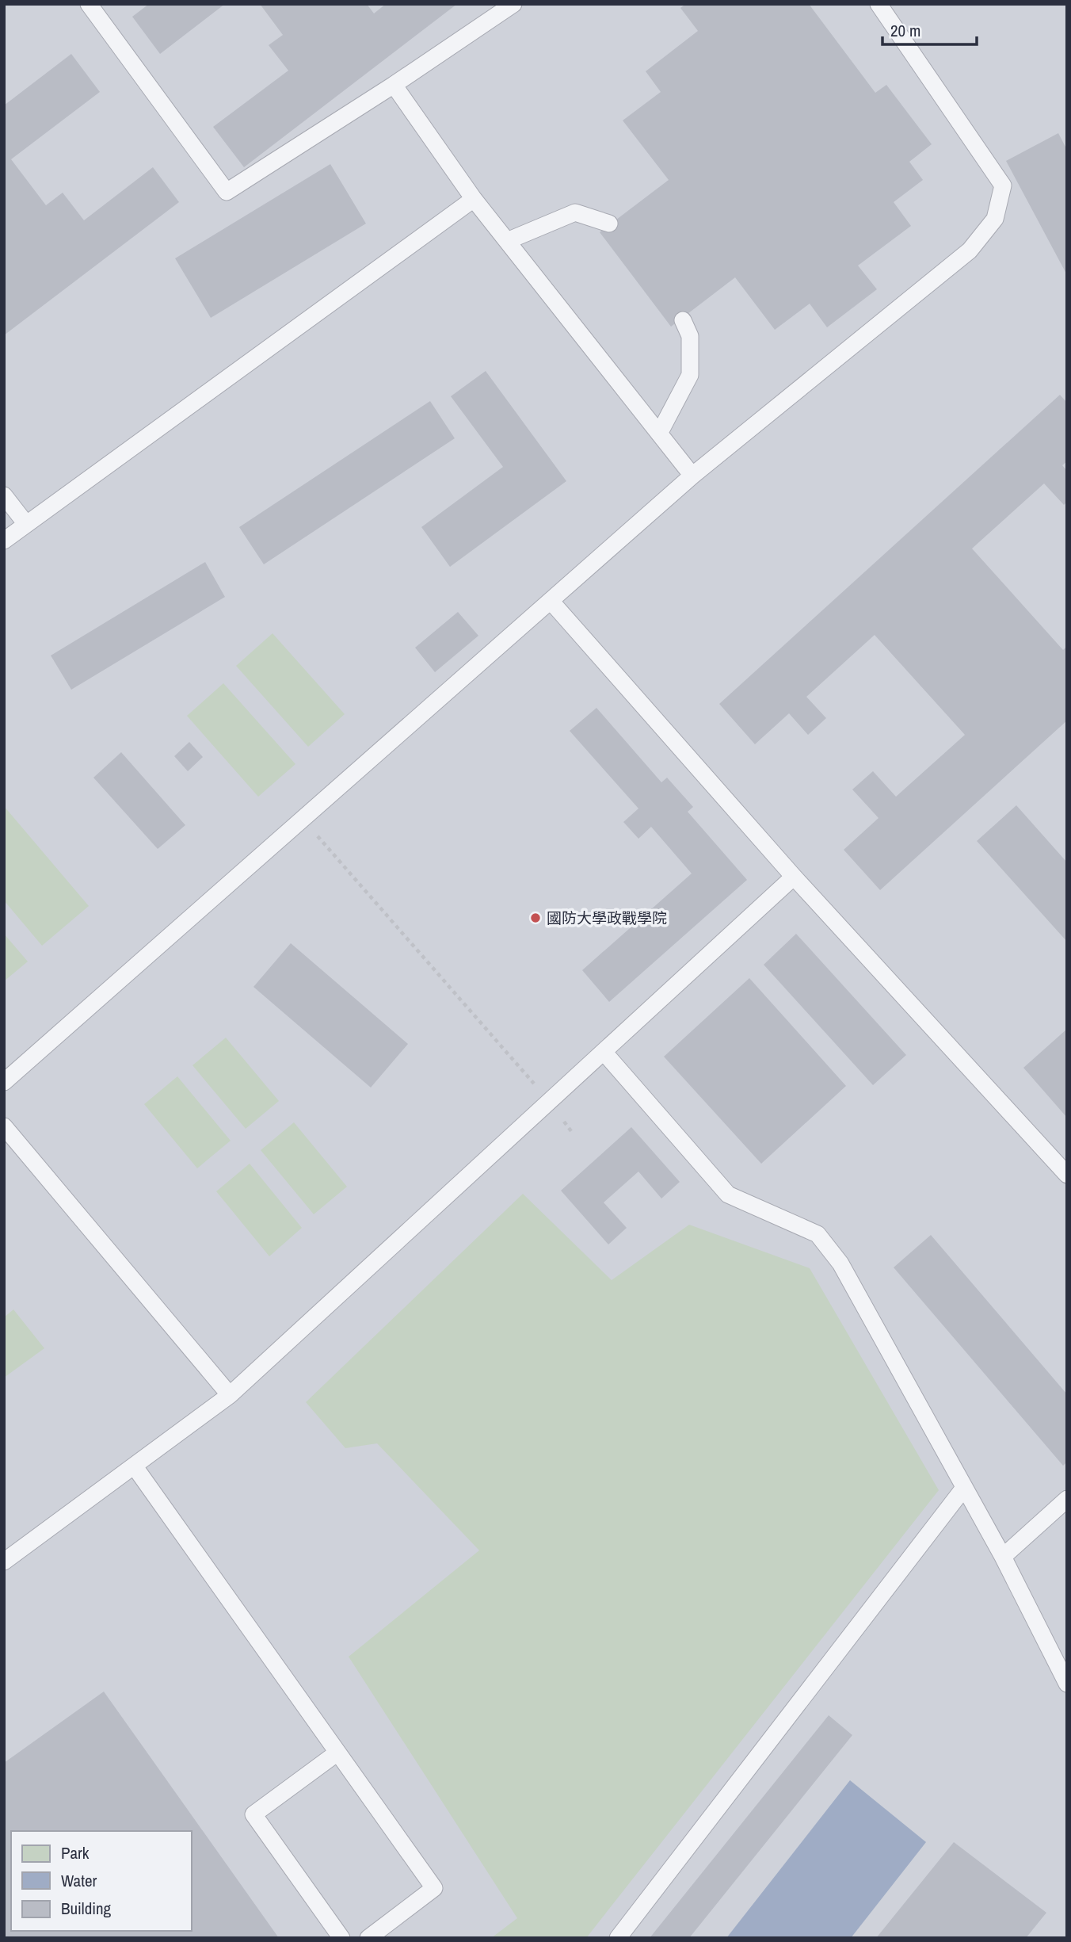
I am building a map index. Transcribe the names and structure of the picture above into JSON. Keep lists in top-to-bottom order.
{
  "places": ["國防大學政戰學院"],
  "legend": ["Park", "Water", "Building"],
  "scale_bar": "20 m"
}
